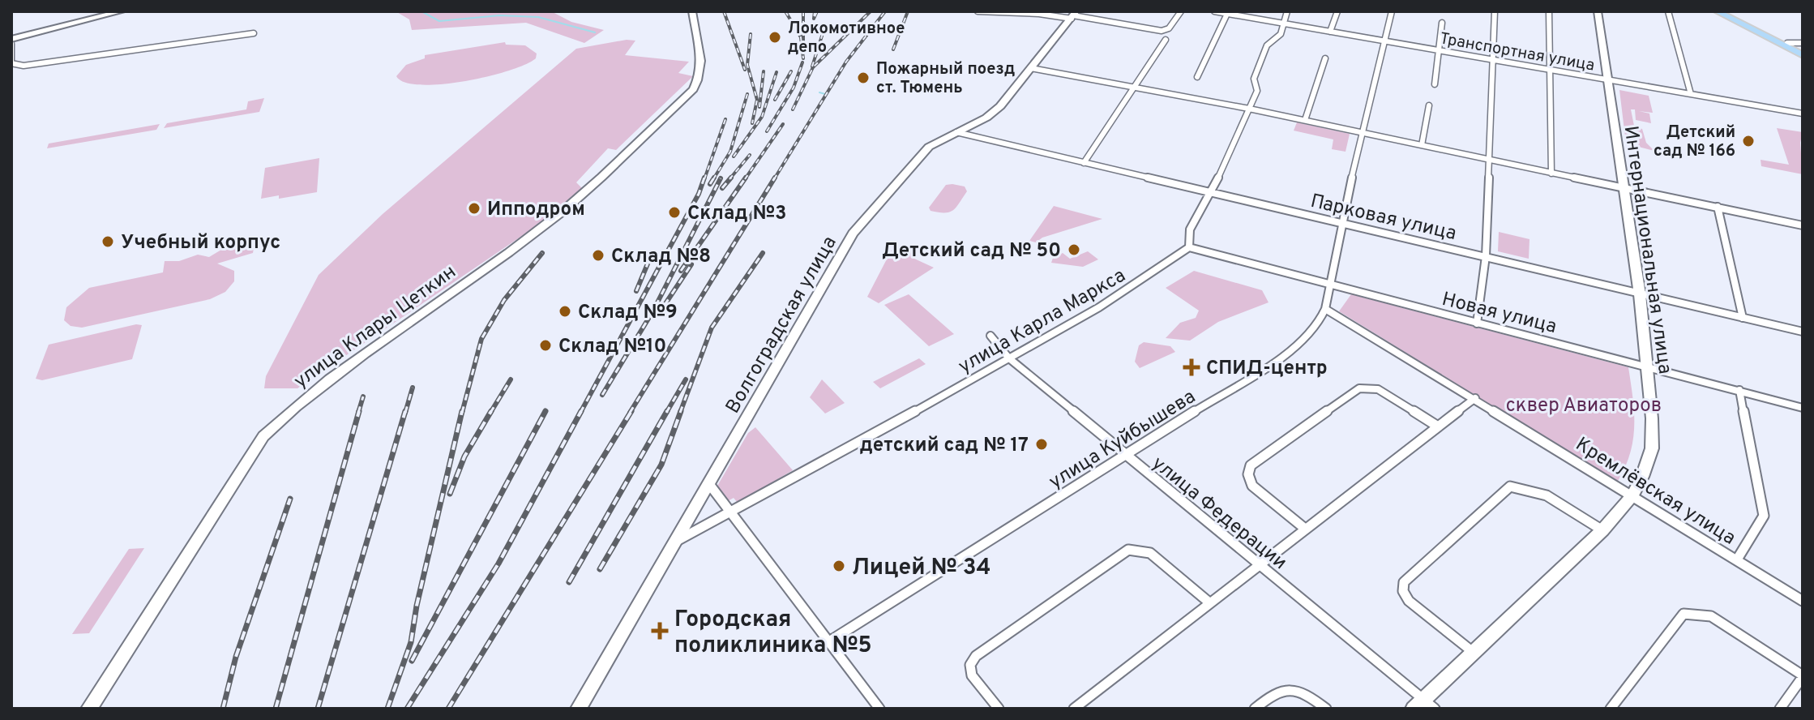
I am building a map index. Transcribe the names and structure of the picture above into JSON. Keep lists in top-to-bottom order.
{
  "streets": {
    "street": [
      "Транспортная улица",
      "Парковая улица",
      "Интернациональная улица",
      "Новая улица",
      "улица Карла Маркса",
      "Волгоградская улица",
      "улица Клары Цеткин",
      "улица Куйбышева",
      "Кремлёвская улица",
      "улица Федерации"
    ]
  },
  "crossings": [
    ["Транспортная улица", "Интернациональная улица"],
    ["Транспортная улица", "улица Куйбышева"],
    ["Парковая улица", "Интернациональная улица"],
    ["Парковая улица", "Волгоградская улица"],
    ["Парковая улица", "улица Куйбышева"],
    ["Интернациональная улица", "Новая улица"],
    ["Интернациональная улица", "Кремлёвская улица"],
    ["Интернациональная улица", "улица Федерации"],
    ["Новая улица", "улица Карла Маркса"],
    ["Новая улица", "улица Куйбышева"],
    ["улица Карла Маркса", "Волгоградская улица"],
    ["улица Карла Маркса", "улица Федерации"],
    ["улица Куйбышева", "Кремлёвская улица"],
    ["улица Куйбышева", "улица Федерации"]
  ],
  "parks": ["сквер Авиаторов"],
  "places": {
    "other": [
      "Локомотивное депо",
      "Пожарный поезд ст. Тюмень",
      "Детский сад № 166",
      "Ипподром",
      "Склад №3",
      "Учебный корпус",
      "Детский сад № 50",
      "Склад №8",
      "Склад №9",
      "Склад №10",
      "детский сад № 17",
      "Лицей № 34"
    ],
    "health": ["СПИД-центр", "Городская поликлиника №5"]
  }
}
